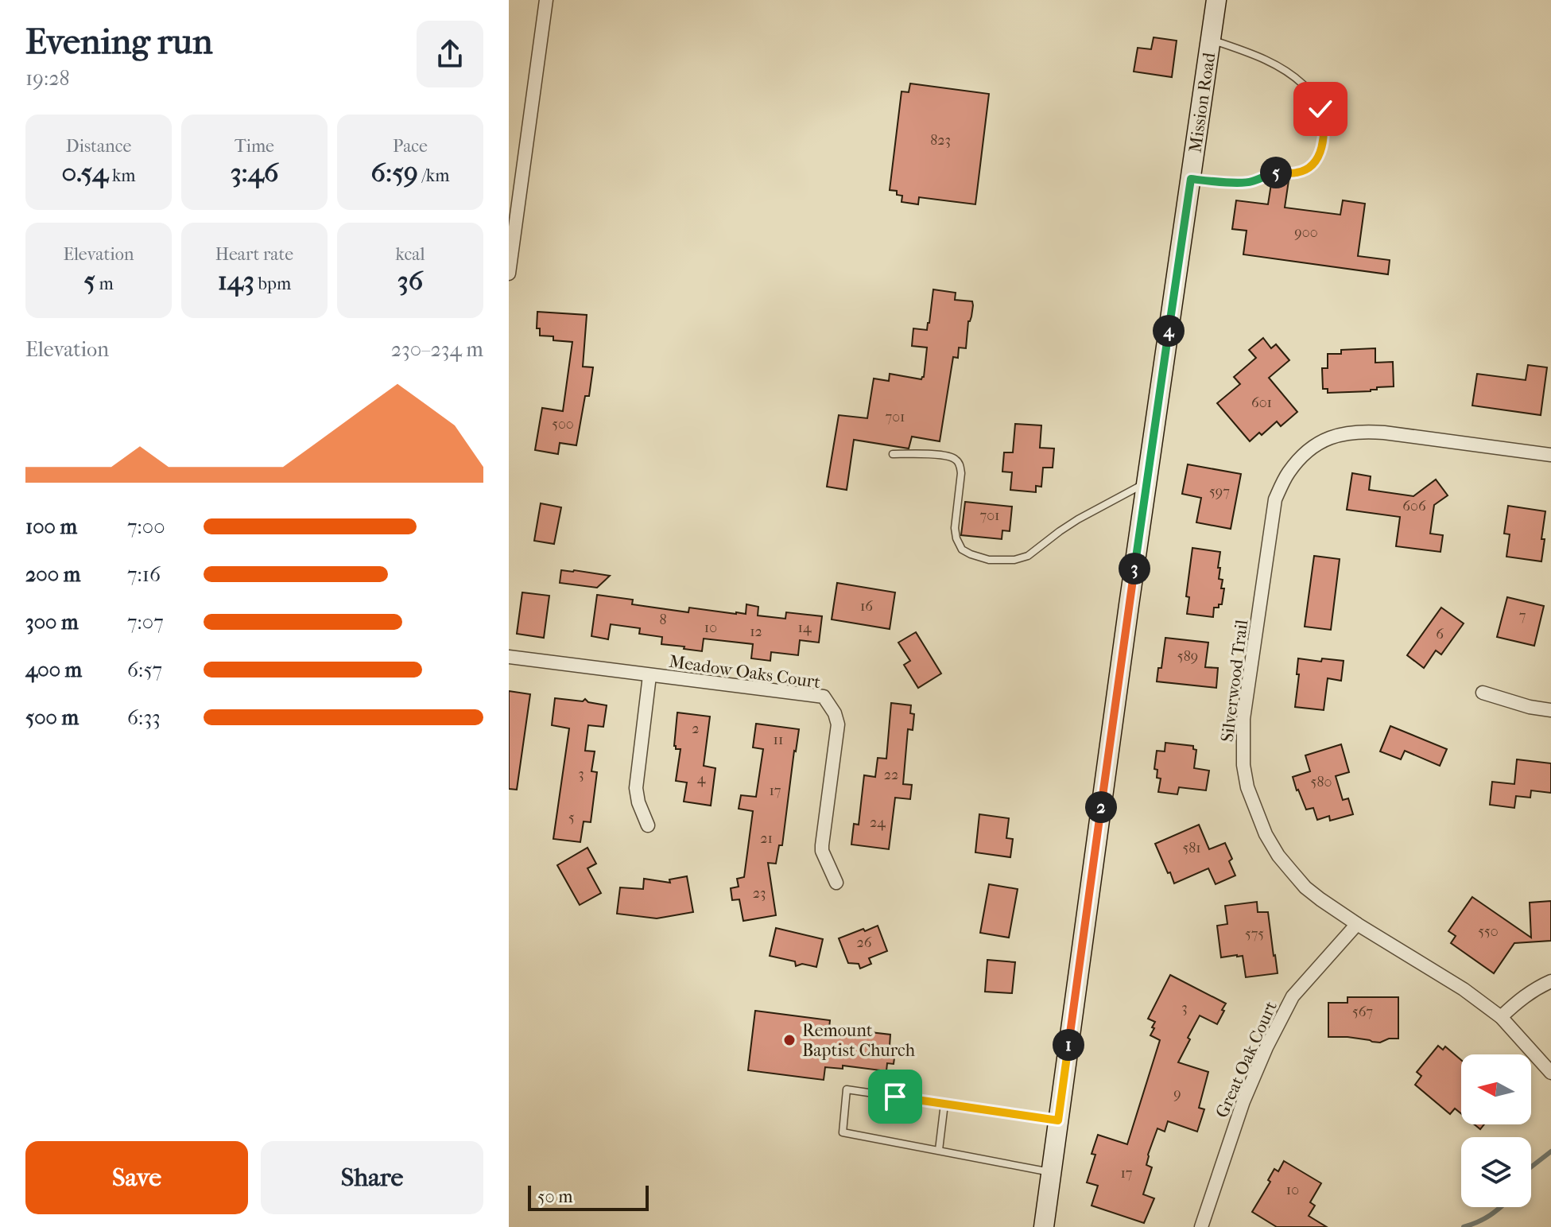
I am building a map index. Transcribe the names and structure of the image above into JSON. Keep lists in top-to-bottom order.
{
  "streets": {
    "street": [
      "Mission Road",
      "Meadow Oaks Court",
      "Silverwood Trail",
      "Great Oak Court"
    ]
  },
  "crossings": [
    ["Silverwood Trail", "Great Oak Court"]
  ],
  "places": ["Remount Baptist Church"],
  "house_numbers": [
    "823",
    "900",
    "601",
    "701",
    "500",
    "597",
    "606",
    "701",
    "16",
    "7",
    "8",
    "10",
    "14",
    "12",
    "6",
    "589",
    "2",
    "11",
    "3",
    "22",
    "4",
    "580",
    "17",
    "5",
    "24",
    "21",
    "581",
    "23",
    "550",
    "575",
    "26",
    "3",
    "567",
    "9",
    "17",
    "10"
  ],
  "scale_bar": "50 m",
  "north": "left",
  "page": {
    "heading": ["Evening run", "19:28"],
    "stats": [
      ["Distance", "0.54 km"],
      ["Time", "3:46"],
      ["Pace", "6:59 /km"],
      ["Elevation", "5 m"],
      ["Heart rate", "143 bpm"],
      ["kcal", "36"]
    ],
    "pins": [
      "5",
      "4",
      "3",
      "2",
      "1"
    ],
    "chart": ["Elevation", "230–234 m"],
    "list": [
      {
        "name": "100 m",
        "note": "7:00"
      },
      {
        "name": "200 m",
        "note": "7:16"
      },
      {
        "name": "300 m",
        "note": "7:07"
      },
      {
        "name": "400 m",
        "note": "6:57"
      },
      {
        "name": "500 m",
        "note": "6:33"
      }
    ],
    "buttons": ["Save", "Share"],
    "scale": "50 m"
  }
}
